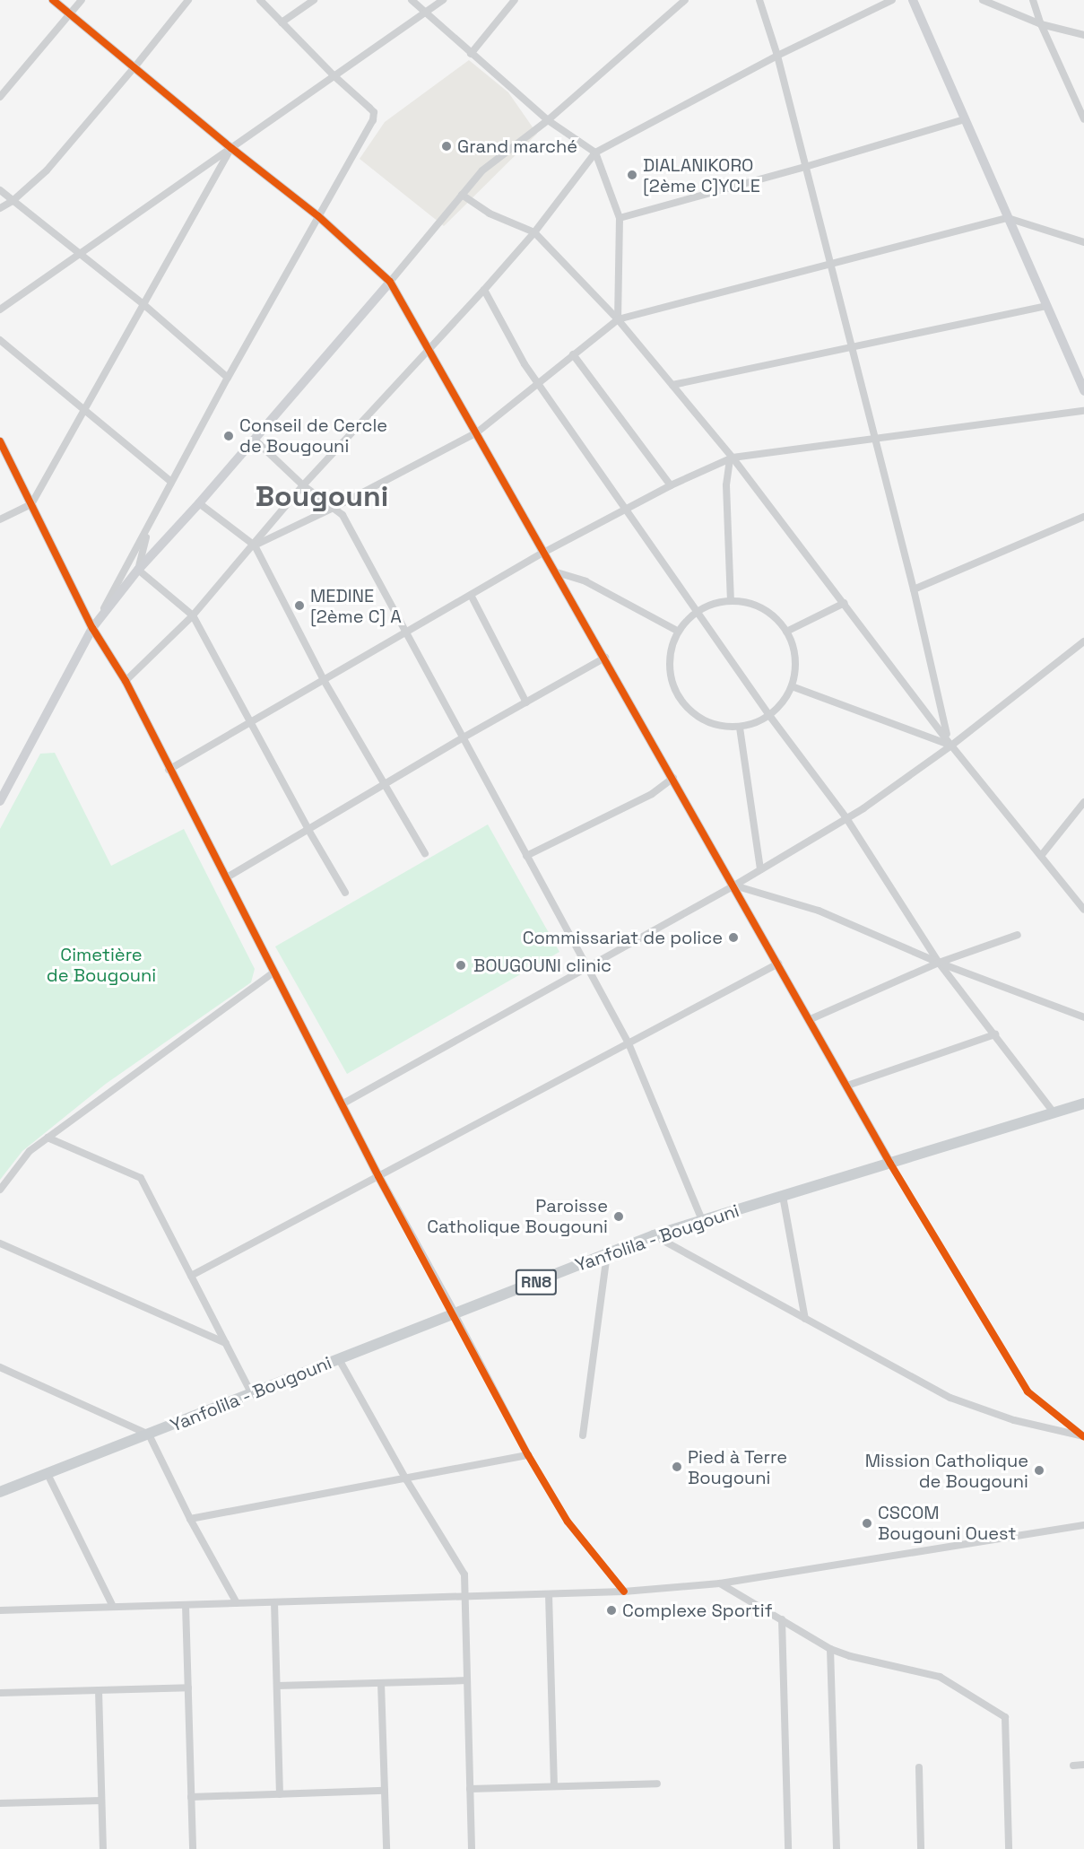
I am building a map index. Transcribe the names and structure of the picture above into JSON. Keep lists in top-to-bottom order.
{
  "streets": {
    "main road": ["Yanfolila - Bougouni", "RN8"]
  },
  "districts": ["Bougouni"],
  "parks": ["Cimetière de Bougouni"],
  "places": [
    "Grand marché",
    "DIALANIKORO [2ème C]YCLE",
    "Conseil de Cercle de Bougouni",
    "MEDINE [2ème C] A",
    "Commissariat de police",
    "BOUGOUNI clinic",
    "Paroisse Catholique Bougouni",
    "Pied à Terre Bougouni",
    "Mission Catholique de Bougouni",
    "CSCOM Bougouni Ouest",
    "Complexe Sportif"
  ]
}
